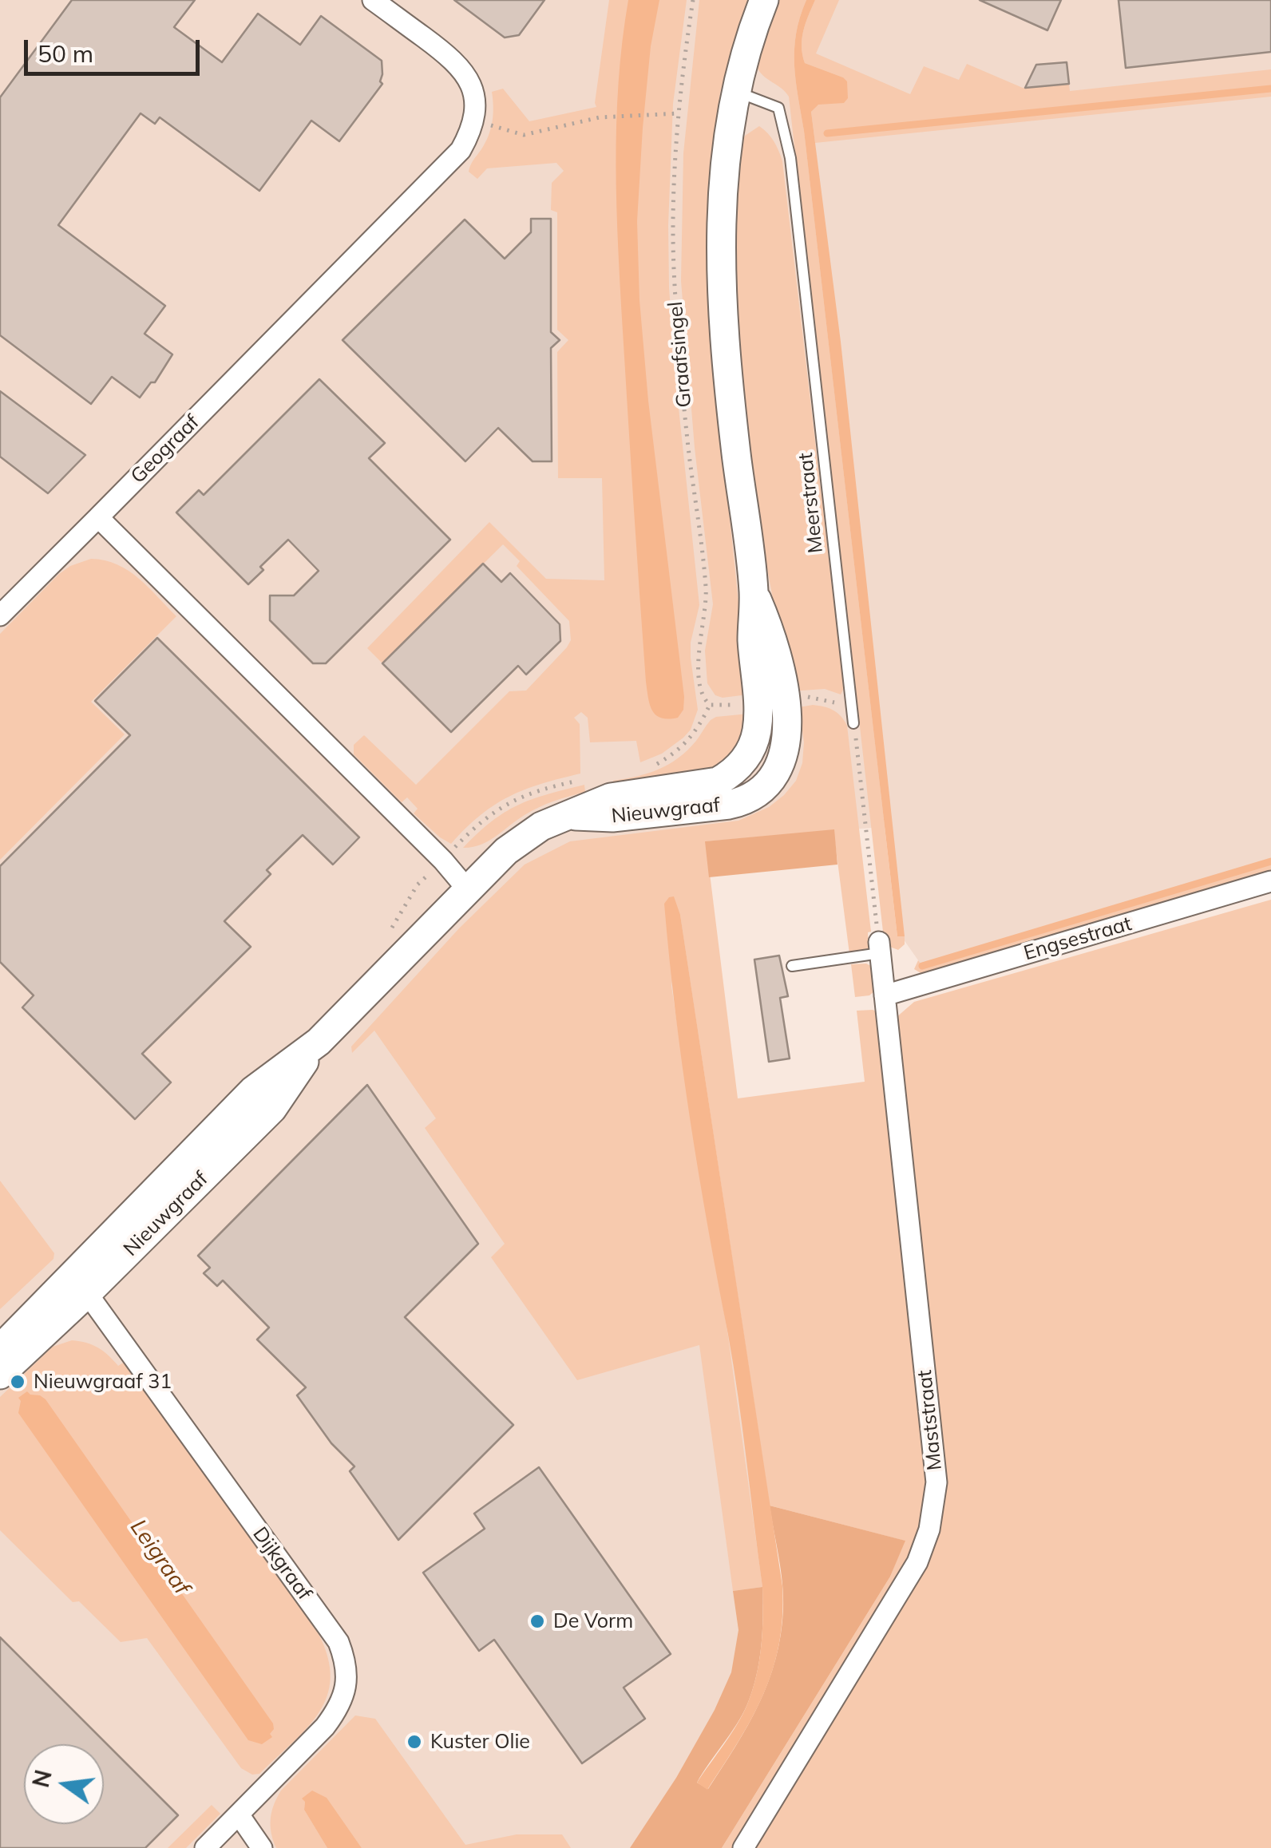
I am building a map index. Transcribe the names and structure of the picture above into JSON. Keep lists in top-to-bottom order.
{
  "streets": {
    "street": [
      "Geograaf",
      "Nieuwgraaf",
      "Engsestraat",
      "Maststraat",
      "Dijkgraaf"
    ],
    "lane": ["Meerstraat"],
    "path": ["Graafsingel"]
  },
  "crossings": [
    ["Meerstraat", "Nieuwgraaf"],
    ["Nieuwgraaf", "Dijkgraaf"],
    ["Engsestraat", "Maststraat"]
  ],
  "water": ["Leigraaf"],
  "places": ["Nieuwgraaf 31", "De Vorm", "Kuster Olie"],
  "scale_bar": "50 m",
  "north": "left"
}
